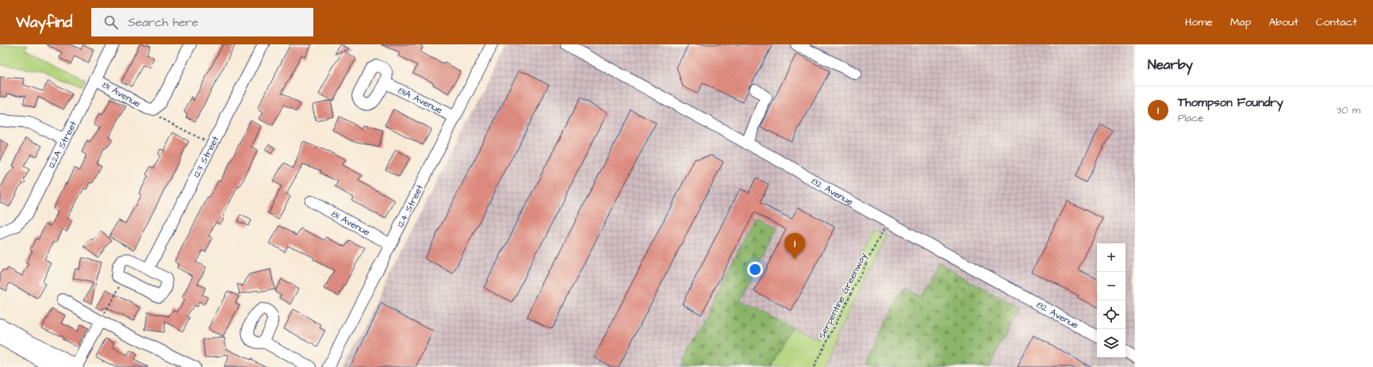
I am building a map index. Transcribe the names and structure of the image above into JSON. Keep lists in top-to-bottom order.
{
  "streets": {
    "street": [
      "81 Avenue",
      "81A Avenue",
      "122A Street",
      "123 Street",
      "82 Avenue",
      "124 Street"
    ],
    "path": ["Serpentine Greenway"]
  },
  "crossings": [
    ["81 Avenue", "122A Street"],
    ["81 Avenue", "124 Street"],
    ["81A Avenue", "124 Street"]
  ],
  "page": {
    "header": "Wayfind",
    "search": "Search here",
    "nav": [
      "Home",
      "Map",
      "About",
      "Contact"
    ],
    "heading": "Nearby",
    "list": [
      {
        "mark": "1",
        "name": "Thompson Foundry",
        "note": "Place",
        "value": "30 m"
      }
    ],
    "pins": "1",
    "map_buttons": ["+", "−"]
  }
}
